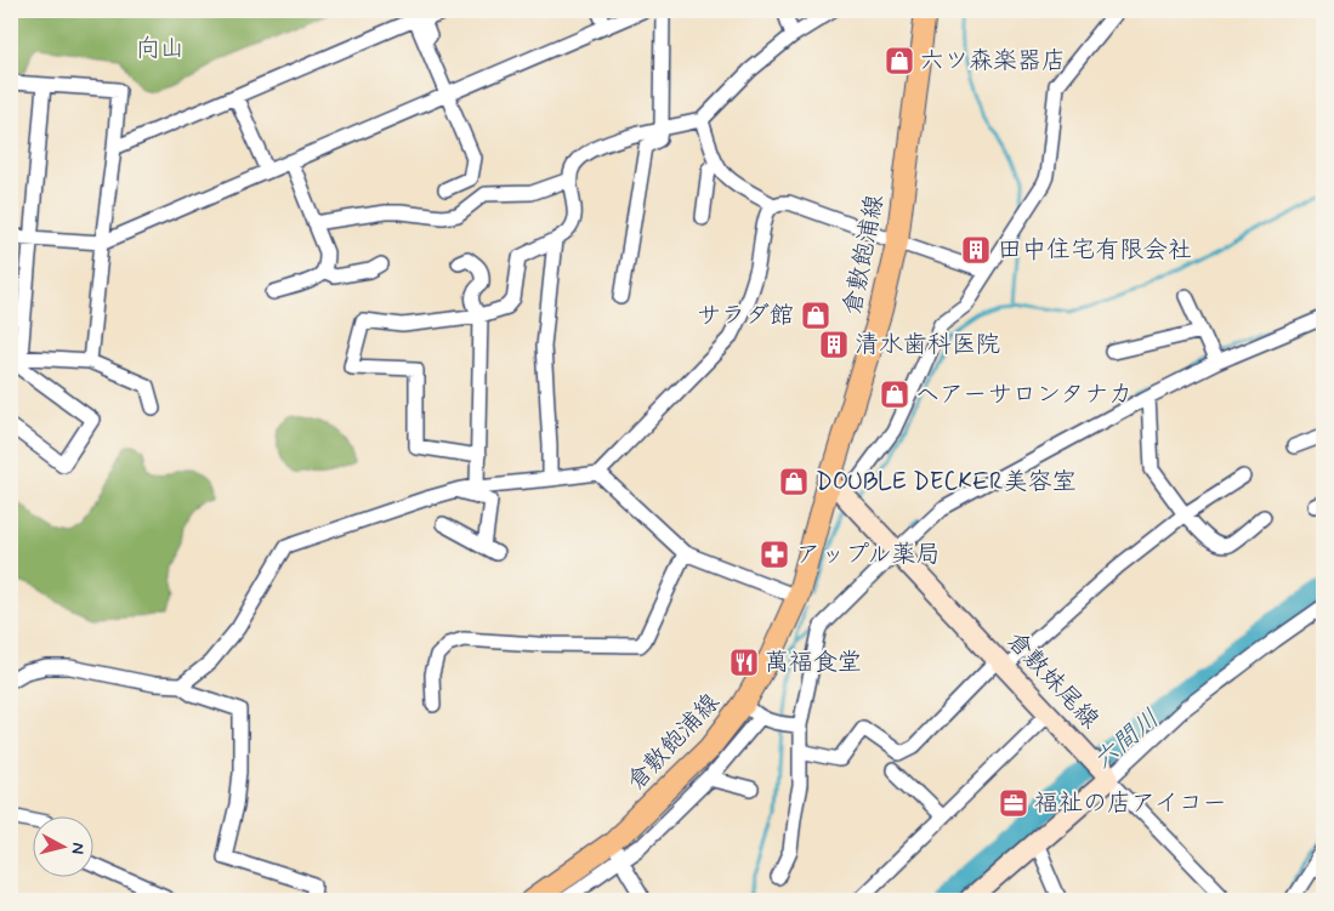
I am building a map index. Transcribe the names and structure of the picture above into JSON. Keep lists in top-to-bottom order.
{
  "streets": {
    "main road": ["倉敷飽浦線", "倉敷妹尾線"]
  },
  "crossings": [
    ["倉敷飽浦線", "倉敷妹尾線"]
  ],
  "water": ["六間川"],
  "parks": ["向山"],
  "places": {
    "shop": [
      "六ツ森楽器店",
      "サラダ館",
      "ヘアーサロンタナカ",
      "DOUBLE DECKER美容室"
    ],
    "building": ["田中住宅有限会社", "清水歯科医院"],
    "pharmacy": ["アップル薬局"],
    "restaurant": ["萬福食堂"],
    "office": ["福祉の店アイコー"]
  },
  "north": "right"
}
